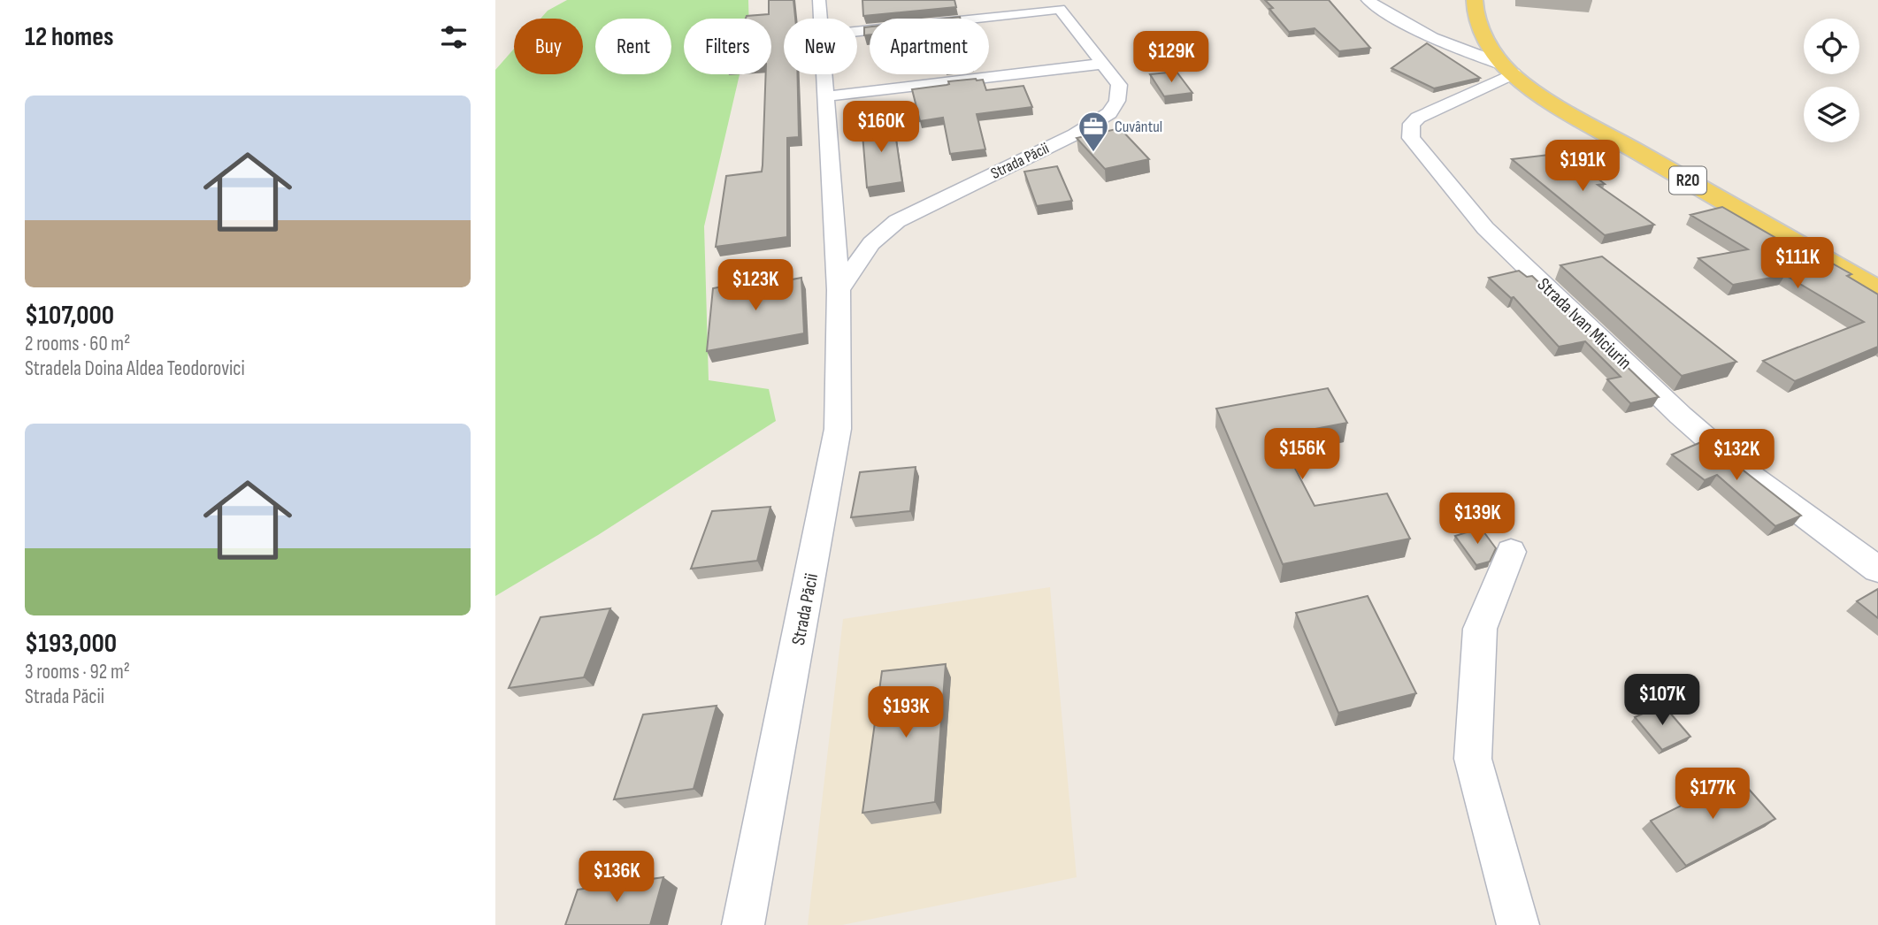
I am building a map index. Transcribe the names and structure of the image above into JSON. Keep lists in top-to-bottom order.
{
  "streets": {
    "main road": ["R20"],
    "street": ["Strada Păcii", "Strada Ivan Miciurin"]
  },
  "crossings": [
    ["R20", "Strada Ivan Miciurin"]
  ],
  "places": {
    "office": ["Cuvântul"]
  },
  "page": {
    "heading": "12 homes",
    "chip": [
      "Buy",
      "Rent",
      "Filters",
      "New",
      "Apartment"
    ],
    "price": [
      "$129K",
      "$160K",
      "$191K",
      "$111K",
      "$123K",
      "$156K",
      "$132K",
      "$139K",
      "$107K",
      "$193K",
      "$177K",
      "$136K"
    ],
    "list": [
      {
        "name": "$107,000",
        "note": "2 rooms · 60 m² · Stradela Doina Aldea Teodorovici"
      },
      {
        "name": "$193,000",
        "note": "3 rooms · 92 m² · Strada Păcii"
      }
    ]
  }
}
